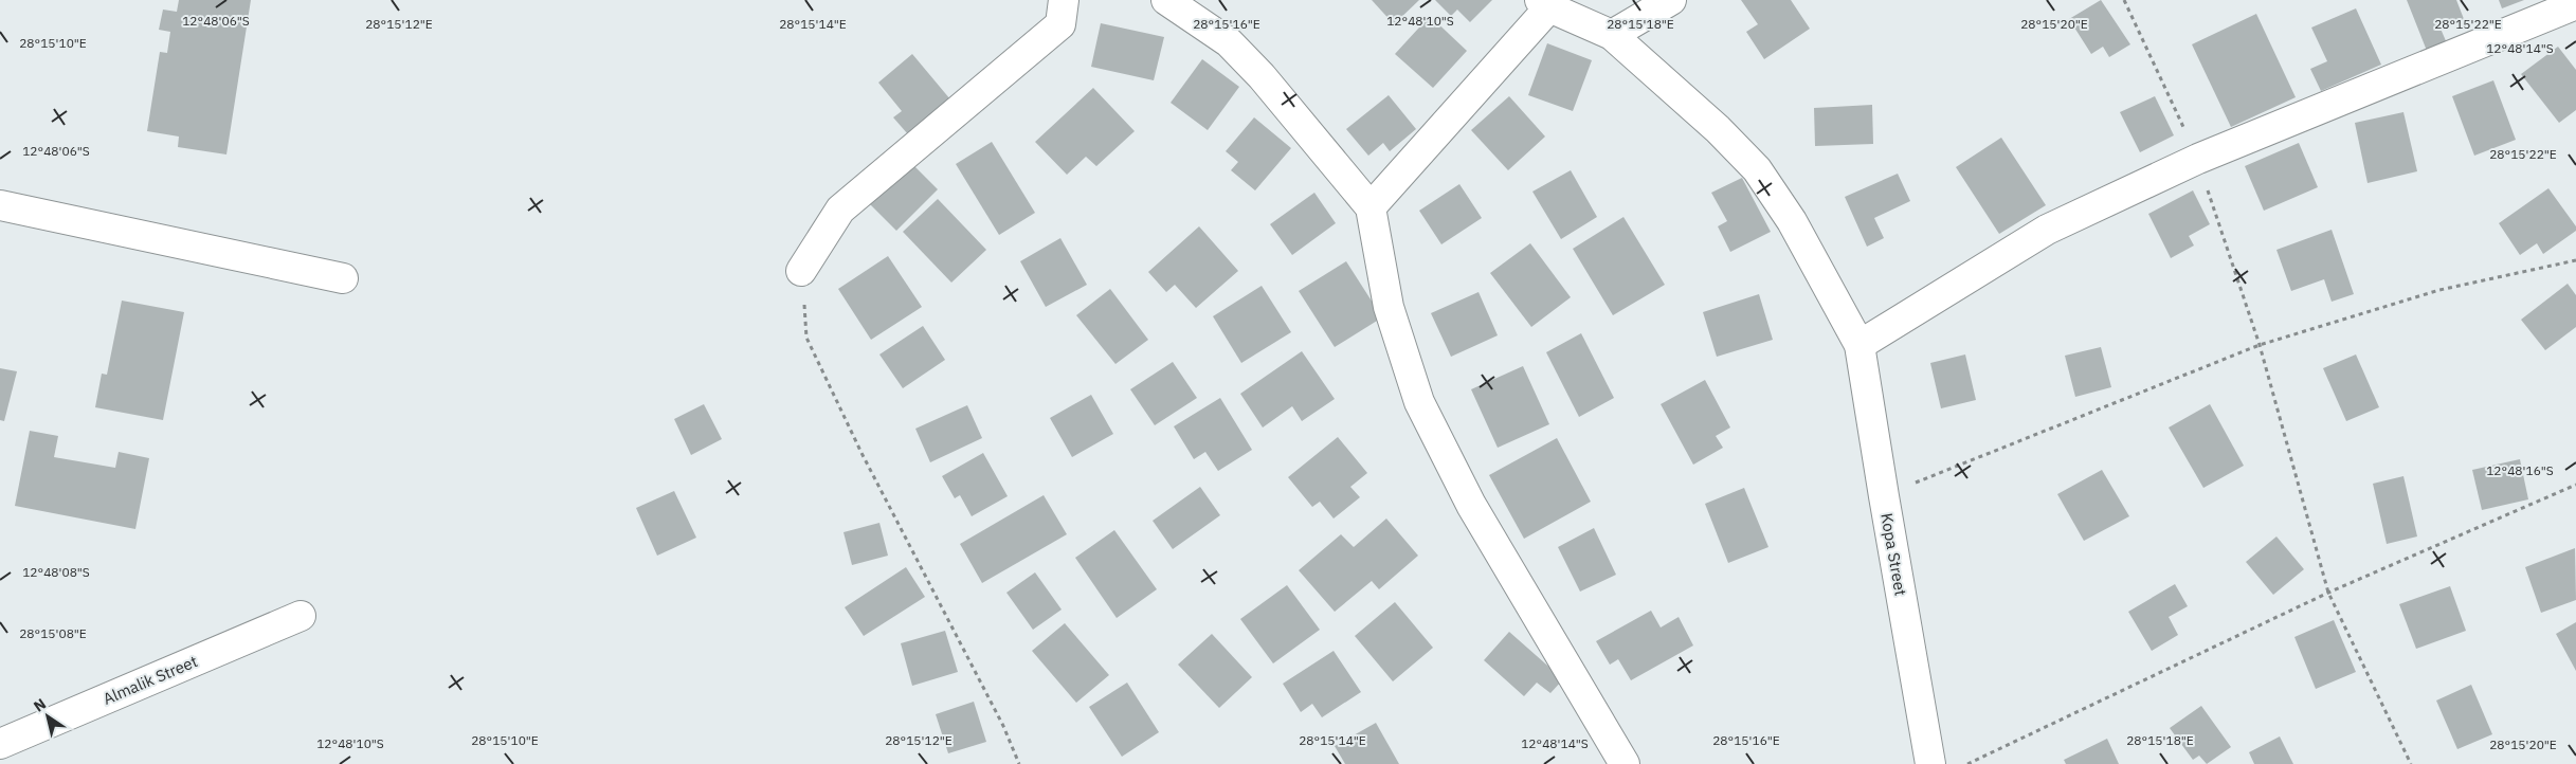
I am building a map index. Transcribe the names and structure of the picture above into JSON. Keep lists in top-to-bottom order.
{
  "streets": {
    "street": ["Kopa Street", "Almalik Street"]
  },
  "north": "top left",
  "coordinates": [
    "12°48'06\"S",
    "12°48'10\"S",
    "28°15'12\"E",
    "28°15'14\"E",
    "28°15'20\"E",
    "28°15'16\"E",
    "28°15'18\"E",
    "28°15'22\"E",
    "28°15'10\"E",
    "12°48'14\"S",
    "12°48'16\"S",
    "12°48'08\"S",
    "28°15'08\"E"
  ]
}
